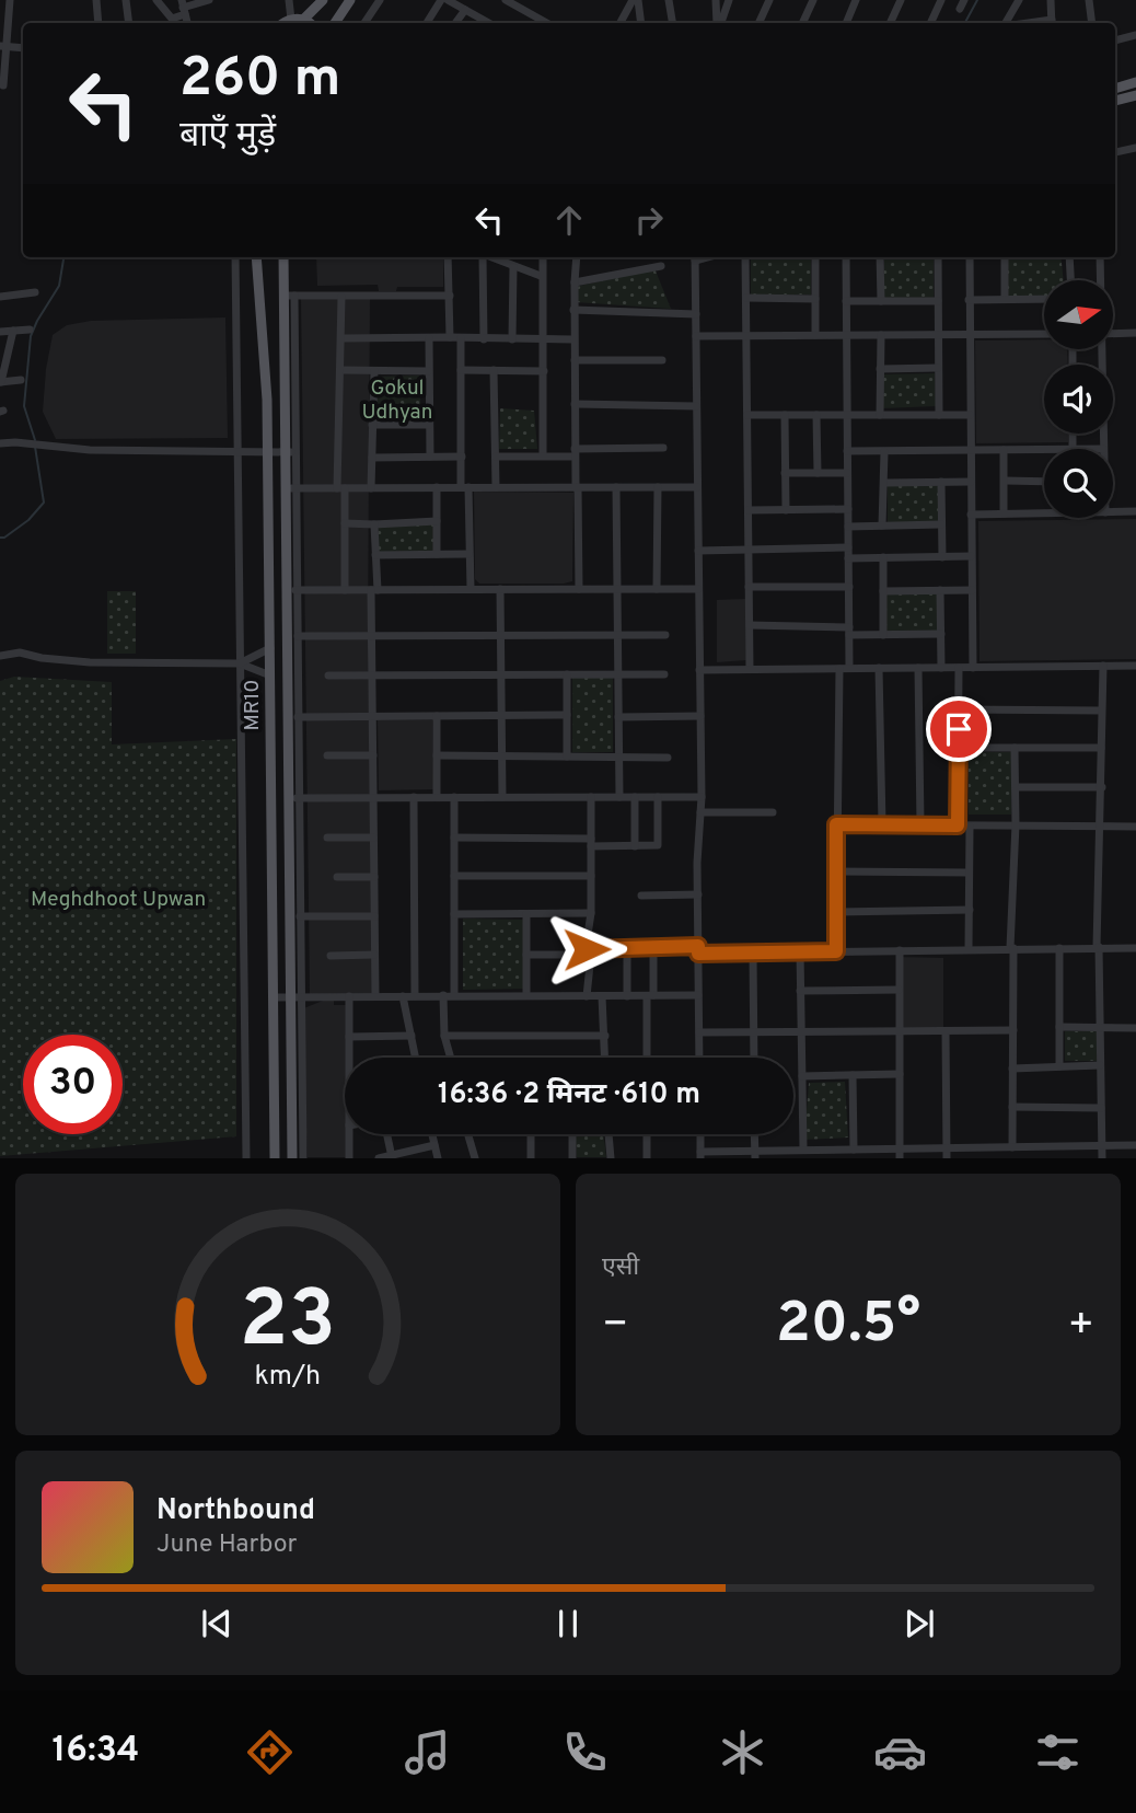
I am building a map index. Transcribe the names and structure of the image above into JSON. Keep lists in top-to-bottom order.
{
  "streets": {
    "main road": ["MR10"]
  },
  "parks": ["Gokul Udhyan", "Meghdhoot Upwan"],
  "north": "right",
  "page": {
    "turn": ["260 m", "बाएँ मुड़ें"],
    "limit": "30",
    "trip": "16:36 · 2 मिनट · 610 m",
    "tile": "एसी",
    "heat": ["−", "20.5°", "+"],
    "song": ["Northbound", "June Harbor"],
    "tabs": "16:34",
    "gauge": ["23", "km/h"]
  }
}
